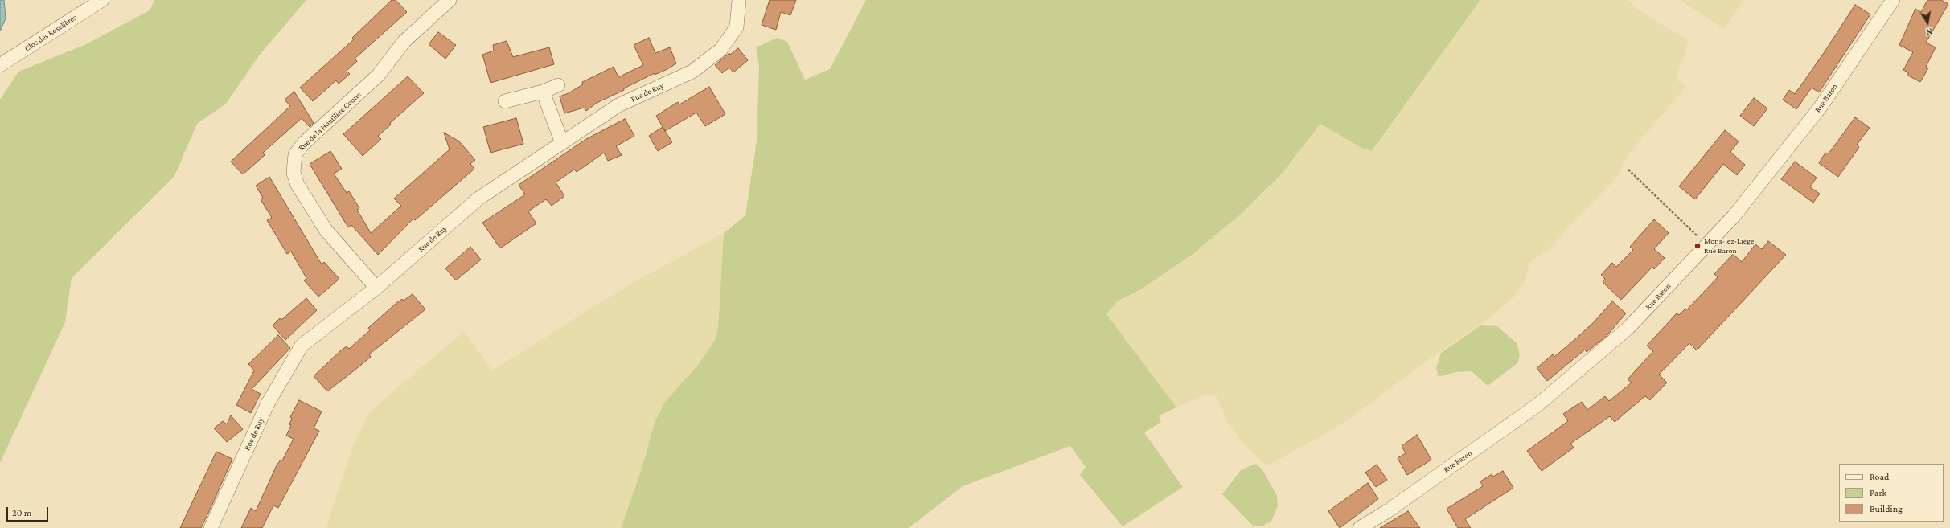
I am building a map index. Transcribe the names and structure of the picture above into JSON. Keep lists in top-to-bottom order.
{
  "streets": {
    "street": [
      "Clos des Roselières",
      "Rue de Ruy",
      "Rue Baron",
      "Rue de la Houillère Coune"
    ]
  },
  "crossings": [
    ["Rue de Ruy", "Rue de la Houillère Coune"]
  ],
  "places": ["Mons-lez-Liège Rue Baron"],
  "legend": ["Road", "Park", "Building"],
  "scale_bar": "20 m",
  "north": "bottom"
}
